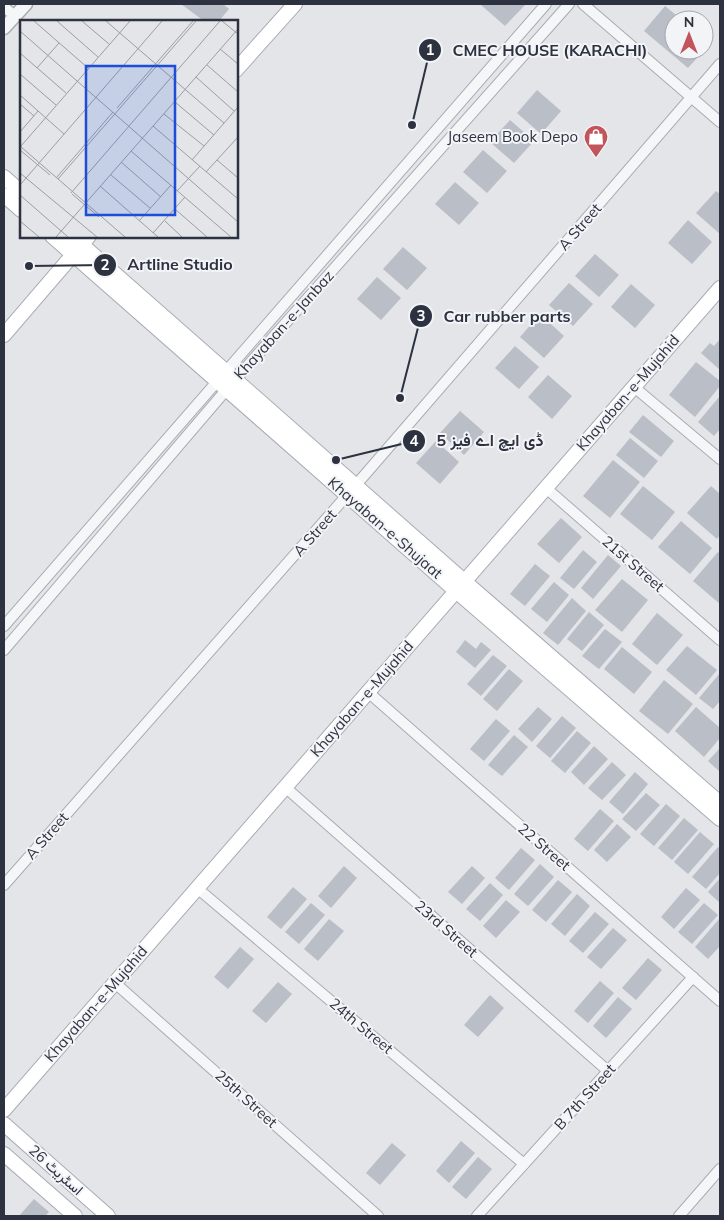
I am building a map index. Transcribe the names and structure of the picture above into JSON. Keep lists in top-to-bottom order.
{
  "streets": {
    "main road": ["Khayaban-e-Mujahid", "Khayaban-e-Shujaat", "اسٹریٹ 26"],
    "street": [
      "A Street",
      "Khayaban-e-Janbaz",
      "21st Street",
      "22 Street",
      "23rd Street",
      "24th Street",
      "B 7th Street",
      "25th Street"
    ]
  },
  "crossings": [
    ["A Street", "Khayaban-e-Shujaat"],
    ["Khayaban-e-Janbaz", "Khayaban-e-Shujaat"],
    ["Khayaban-e-Mujahid", "Khayaban-e-Shujaat"],
    ["Khayaban-e-Mujahid", "21st Street"],
    ["Khayaban-e-Mujahid", "22 Street"],
    ["Khayaban-e-Mujahid", "23rd Street"],
    ["Khayaban-e-Mujahid", "24th Street"],
    ["Khayaban-e-Mujahid", "25th Street"],
    ["22 Street", "B 7th Street"],
    ["23rd Street", "B 7th Street"],
    ["24th Street", "B 7th Street"]
  ],
  "places": {
    "other": [
      "CMEC HOUSE (KARACHI)",
      "Artline Studio",
      "Car rubber parts",
      "5 ڈی ایچ اے فیز"
    ],
    "shop": ["Jaseem Book Depo"]
  },
  "north": "top"
}
